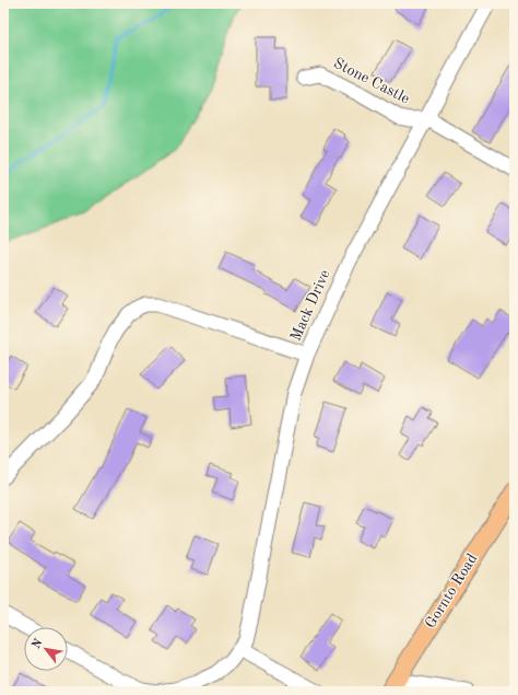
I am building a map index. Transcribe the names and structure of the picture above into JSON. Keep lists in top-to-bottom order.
{
  "streets": {
    "main road": ["Gornto Road"],
    "street": ["Stone Castle", "Mack Drive"]
  },
  "crossings": [
    ["Stone Castle", "Mack Drive"]
  ],
  "north": "top left"
}
